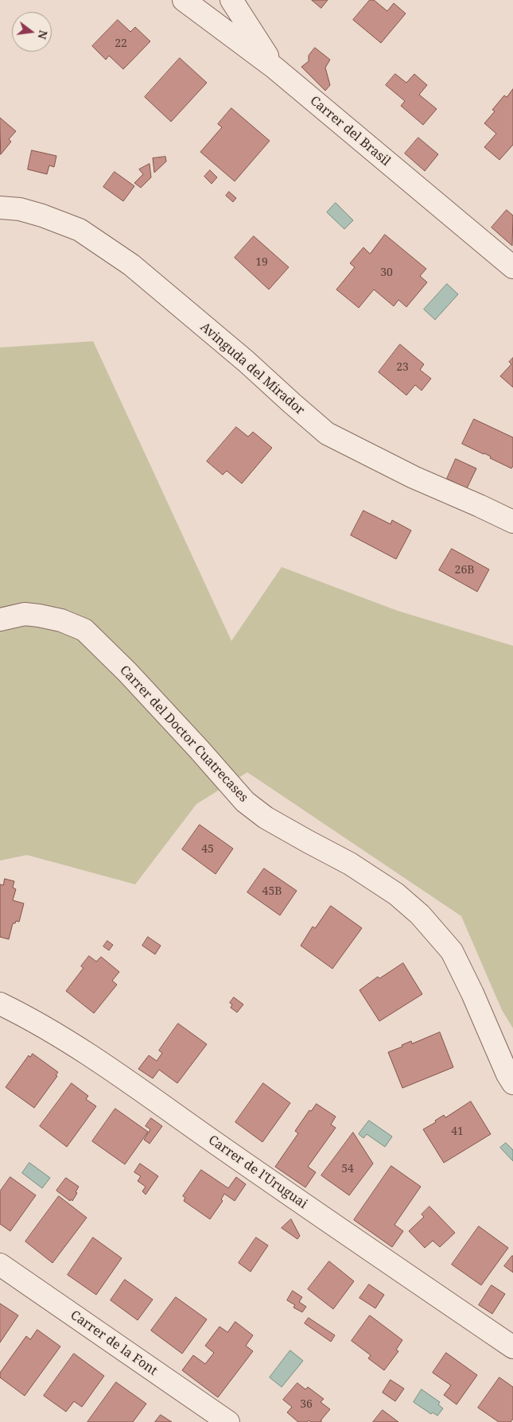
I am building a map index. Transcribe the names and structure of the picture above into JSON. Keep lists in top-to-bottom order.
{
  "streets": {
    "street": [
      "Carrer del Brasil",
      "Avinguda del Mirador",
      "Carrer del Doctor Cuatrecases",
      "Carrer de l'Uruguai",
      "Carrer de la Font"
    ]
  },
  "house_numbers": [
    "22",
    "19",
    "30",
    "23",
    "26B",
    "45",
    "45B",
    "41",
    "54",
    "36"
  ],
  "north": "right"
}
